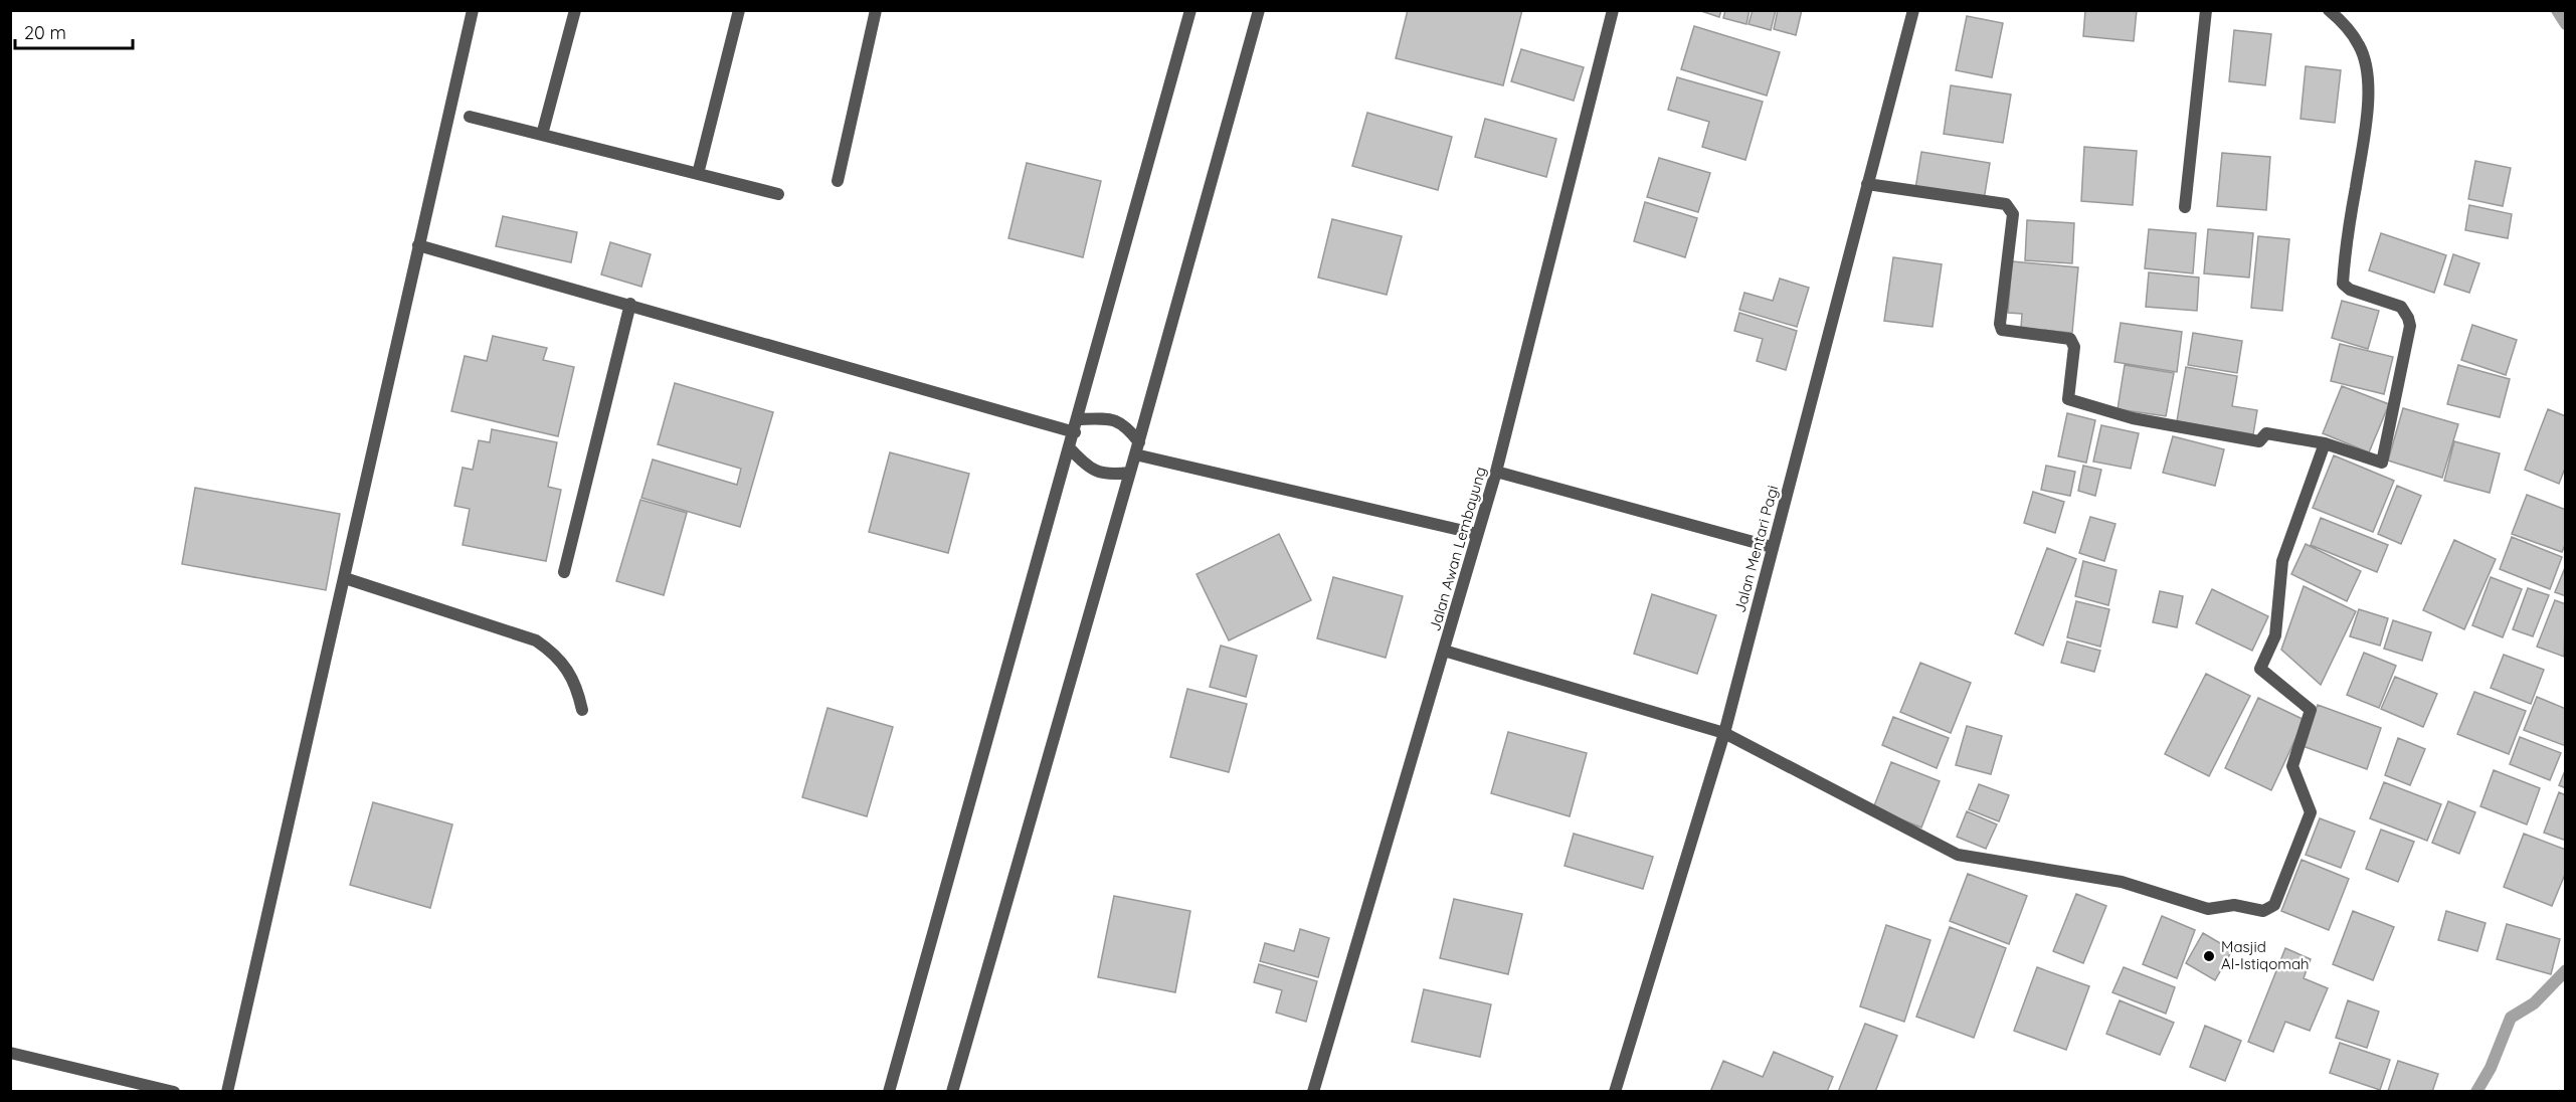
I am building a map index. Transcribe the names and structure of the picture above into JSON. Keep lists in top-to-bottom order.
{
  "streets": {
    "street": ["Jalan Awan Lembayung", "Jalan Mentari Pagi"]
  },
  "places": ["Masjid Al-Istiqomah"],
  "scale_bar": "20 m"
}
